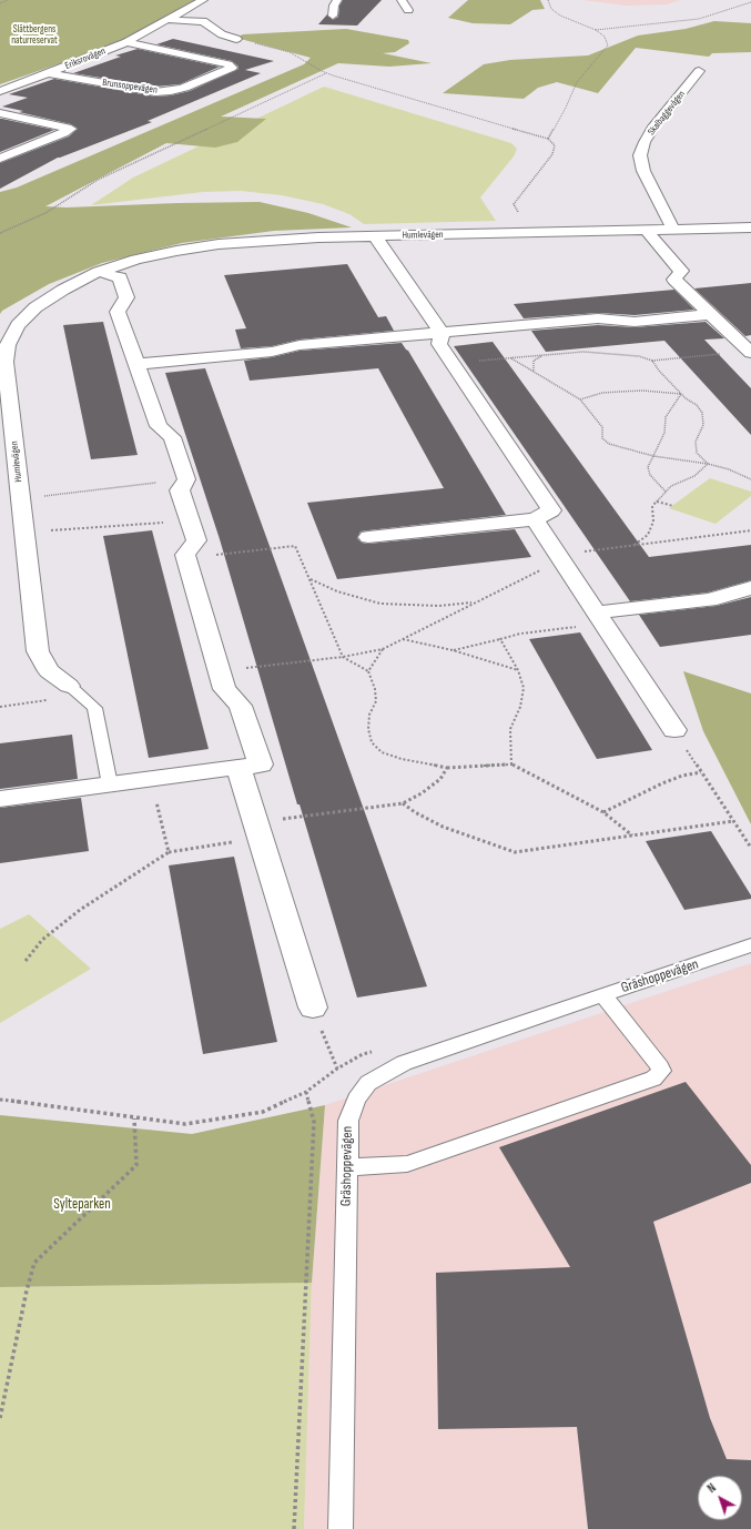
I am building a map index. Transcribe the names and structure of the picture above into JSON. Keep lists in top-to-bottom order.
{
  "streets": {
    "street": [
      "Eriksrovägen",
      "Brunsoppevägen",
      "Skalbaggevägen",
      "Humlevägen"
    ],
    "lane": ["Gräshoppevägen"]
  },
  "crossings": [
    ["Eriksrovägen", "Brunsoppevägen"],
    ["Skalbaggevägen", "Humlevägen"]
  ],
  "parks": ["Slättbergens naturreservat", "Sylteparken"],
  "north": "top left"
}
